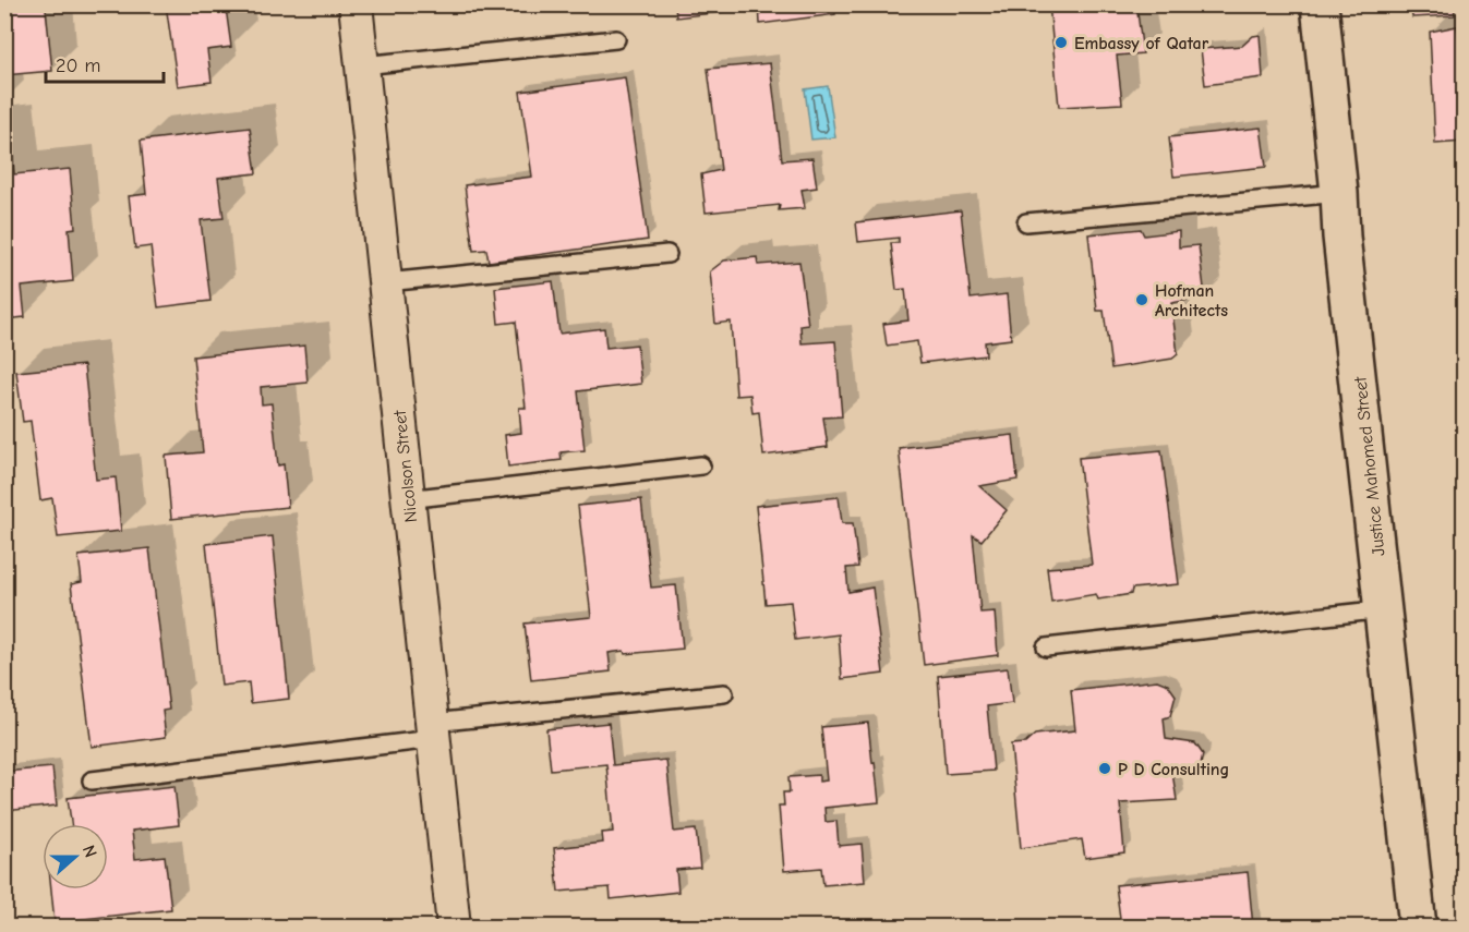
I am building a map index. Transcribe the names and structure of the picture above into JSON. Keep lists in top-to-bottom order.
{
  "streets": {
    "main road": ["Justice Mahomed Street"],
    "street": ["Nicolson Street"]
  },
  "places": ["Embassy of Qatar", "Hofman Architects", "P D Consulting"],
  "scale_bar": "20 m",
  "north": "right"
}
